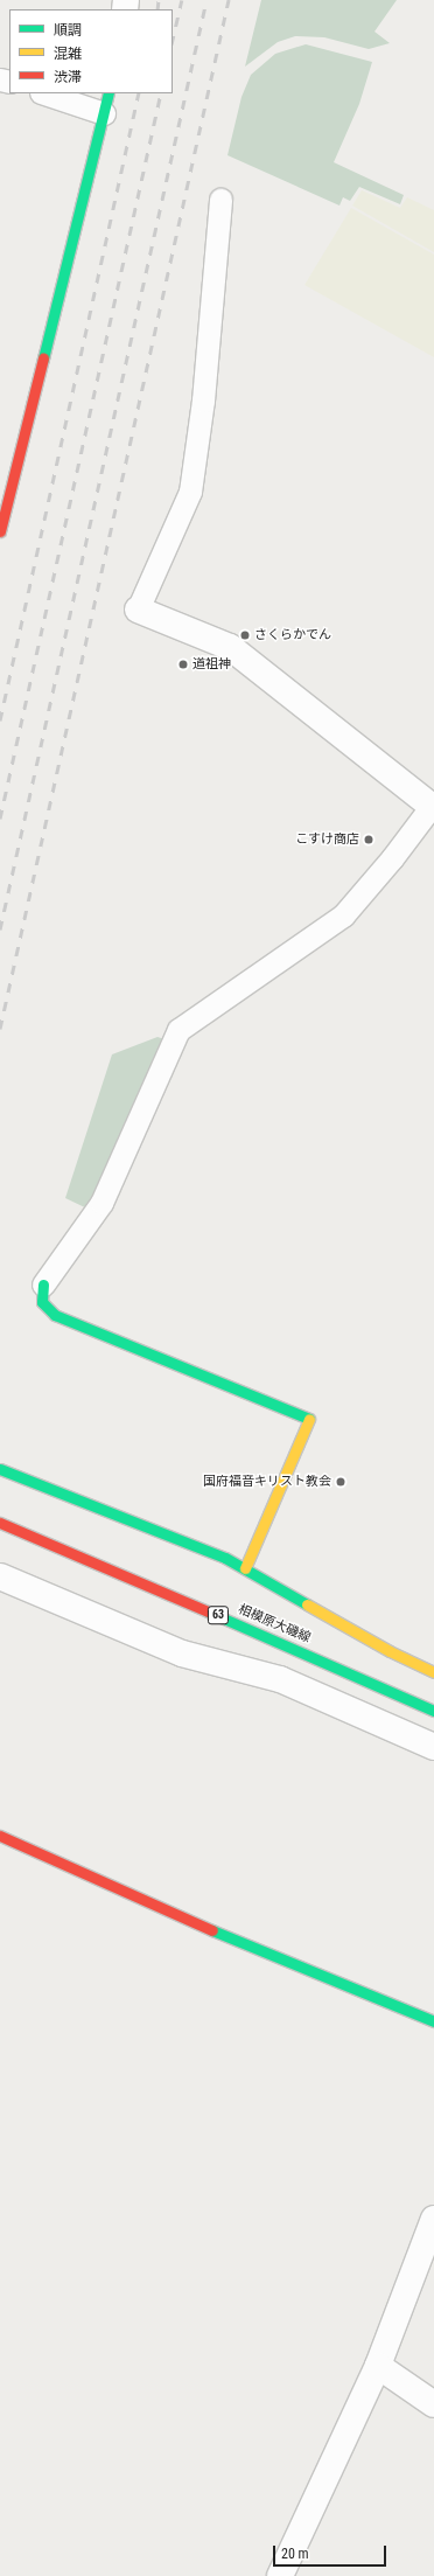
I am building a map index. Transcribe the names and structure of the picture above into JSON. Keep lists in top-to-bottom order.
{
  "streets": {
    "street": ["63", "相模原大磯線"]
  },
  "places": [
    "さくらかでん",
    "道祖神",
    "こすけ商店",
    "国府福音キリスト教会"
  ],
  "legend": ["順調", "混雑", "渋滞"],
  "scale_bar": "20 m"
}
